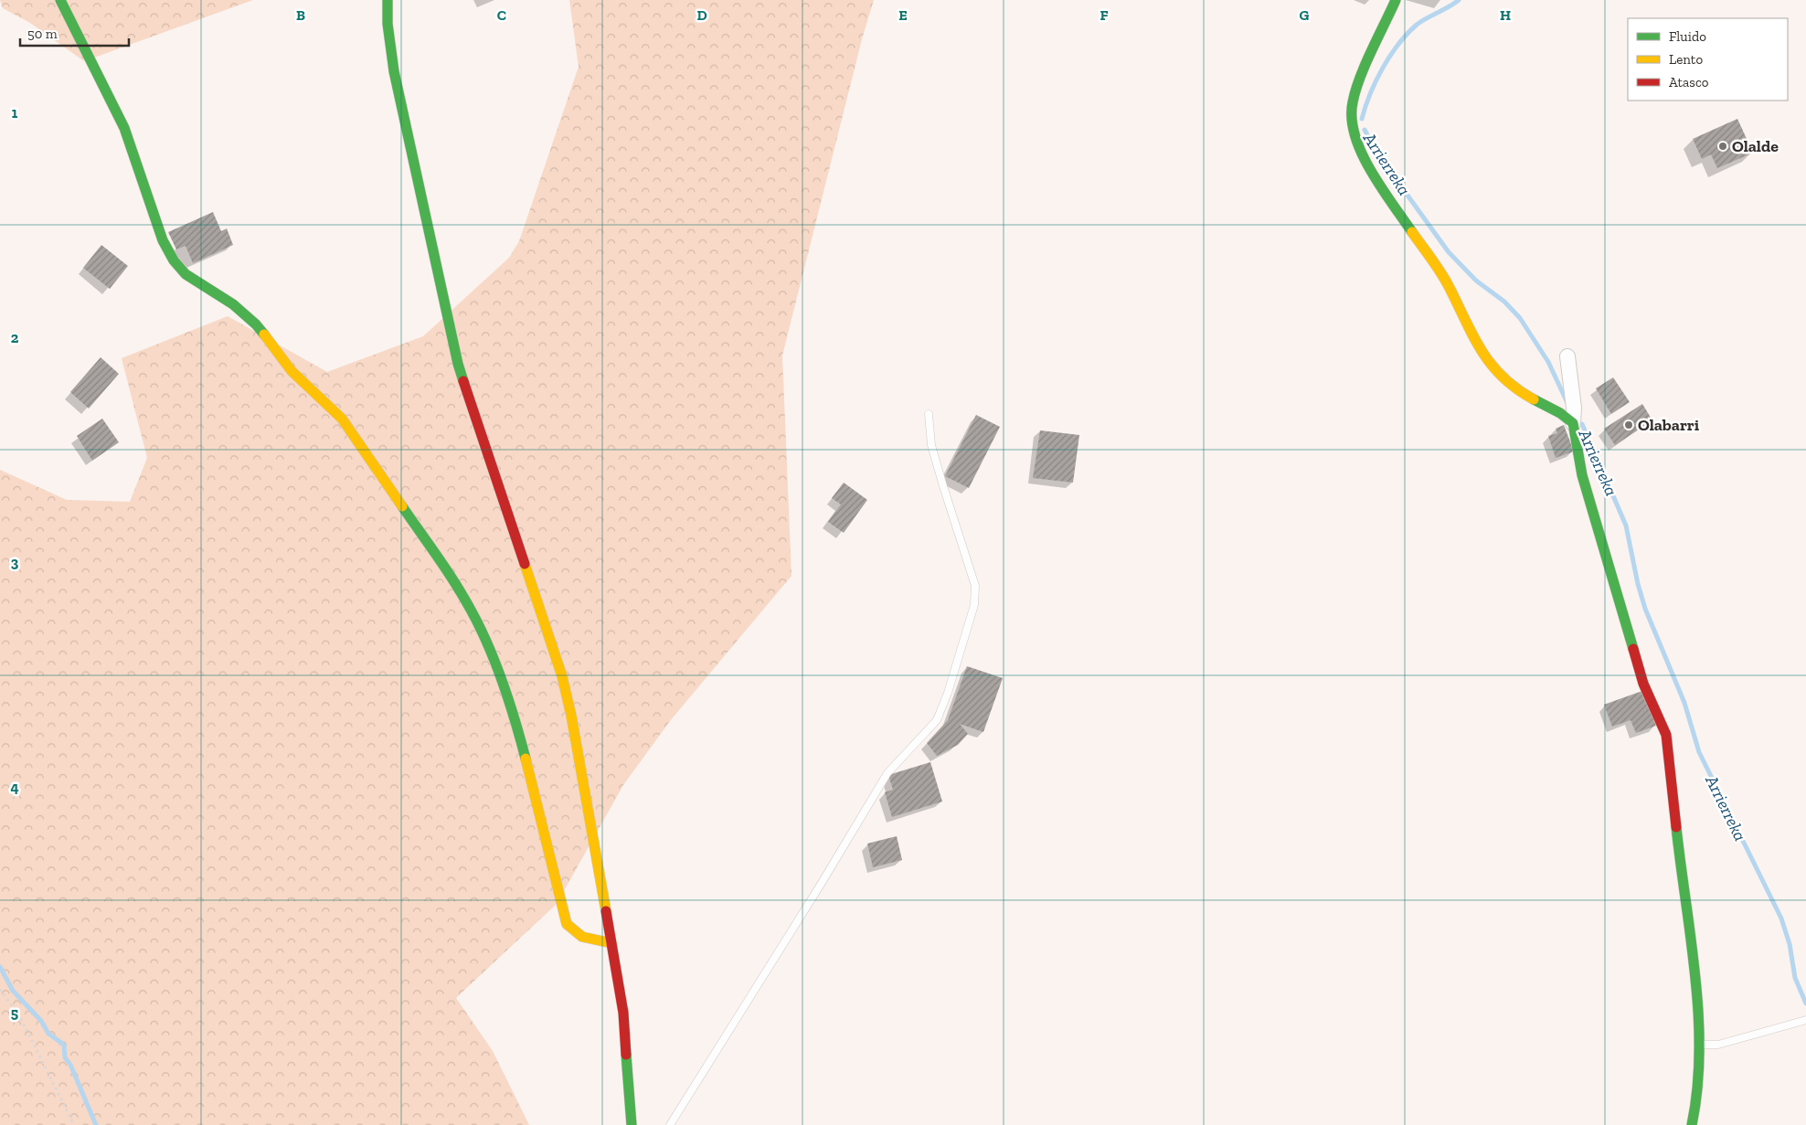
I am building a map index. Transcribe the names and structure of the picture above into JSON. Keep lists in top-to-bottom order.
{
  "water": ["Arrierreka"],
  "places": ["Olalde", "Olabarri"],
  "legend": ["Fluido", "Lento", "Atasco"],
  "scale_bar": "50 m",
  "grid": {
    "columns": [
      "B",
      "C",
      "D",
      "E",
      "F",
      "G",
      "H"
    ],
    "rows": [
      "1",
      "2",
      "3",
      "4",
      "5"
    ]
  }
}
